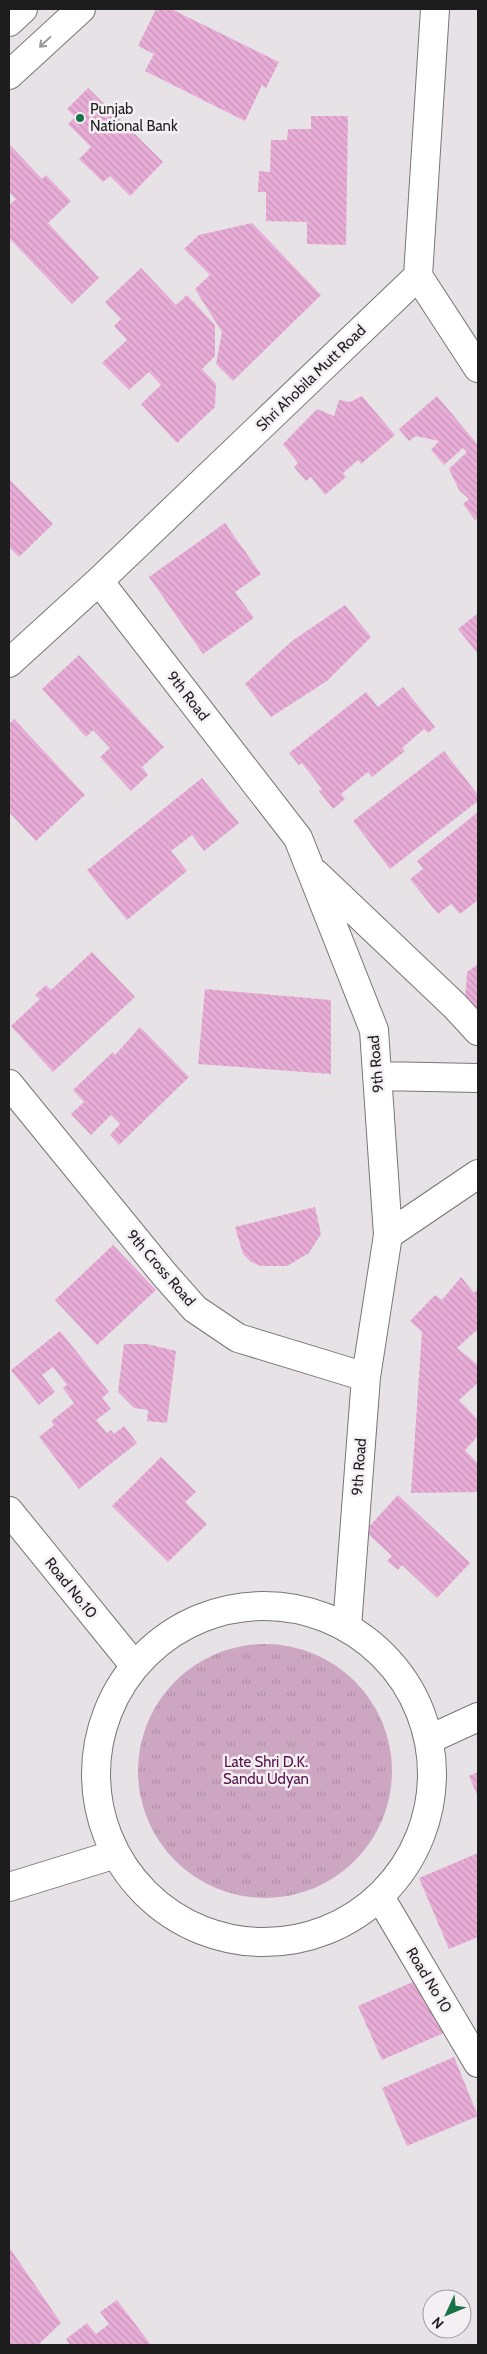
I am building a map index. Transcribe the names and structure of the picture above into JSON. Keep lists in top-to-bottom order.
{
  "streets": {
    "street": [
      "Shri Ahobila Mutt Road",
      "9th Road",
      "9th Cross Road",
      "Road No.10",
      "Road No 10"
    ]
  },
  "crossings": [
    ["Shri Ahobila Mutt Road", "9th Road"],
    ["9th Road", "9th Cross Road"]
  ],
  "parks": ["Late Shri D.K. Sandu Udyan"],
  "places": ["Punjab National Bank"],
  "north": "bottom left"
}
